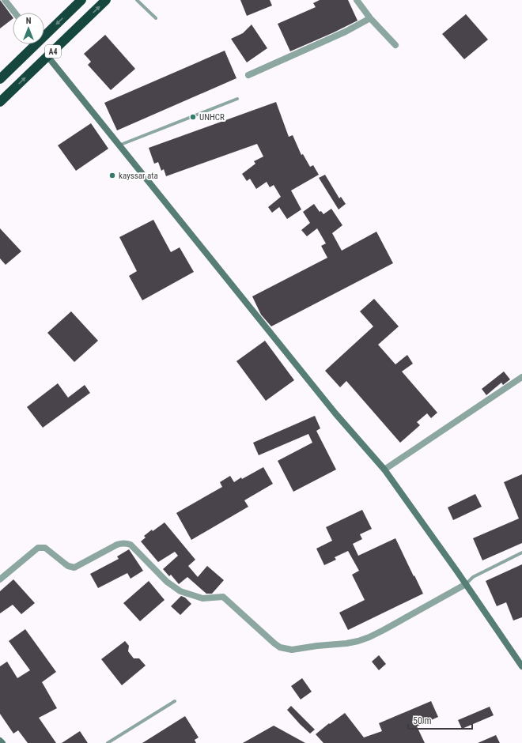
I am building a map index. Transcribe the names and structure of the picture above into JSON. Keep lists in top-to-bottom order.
{
  "streets": {
    "highway": ["A4"]
  },
  "places": ["UNHCR", "kayssar ata"],
  "scale_bar": "50 m",
  "north": "top"
}
